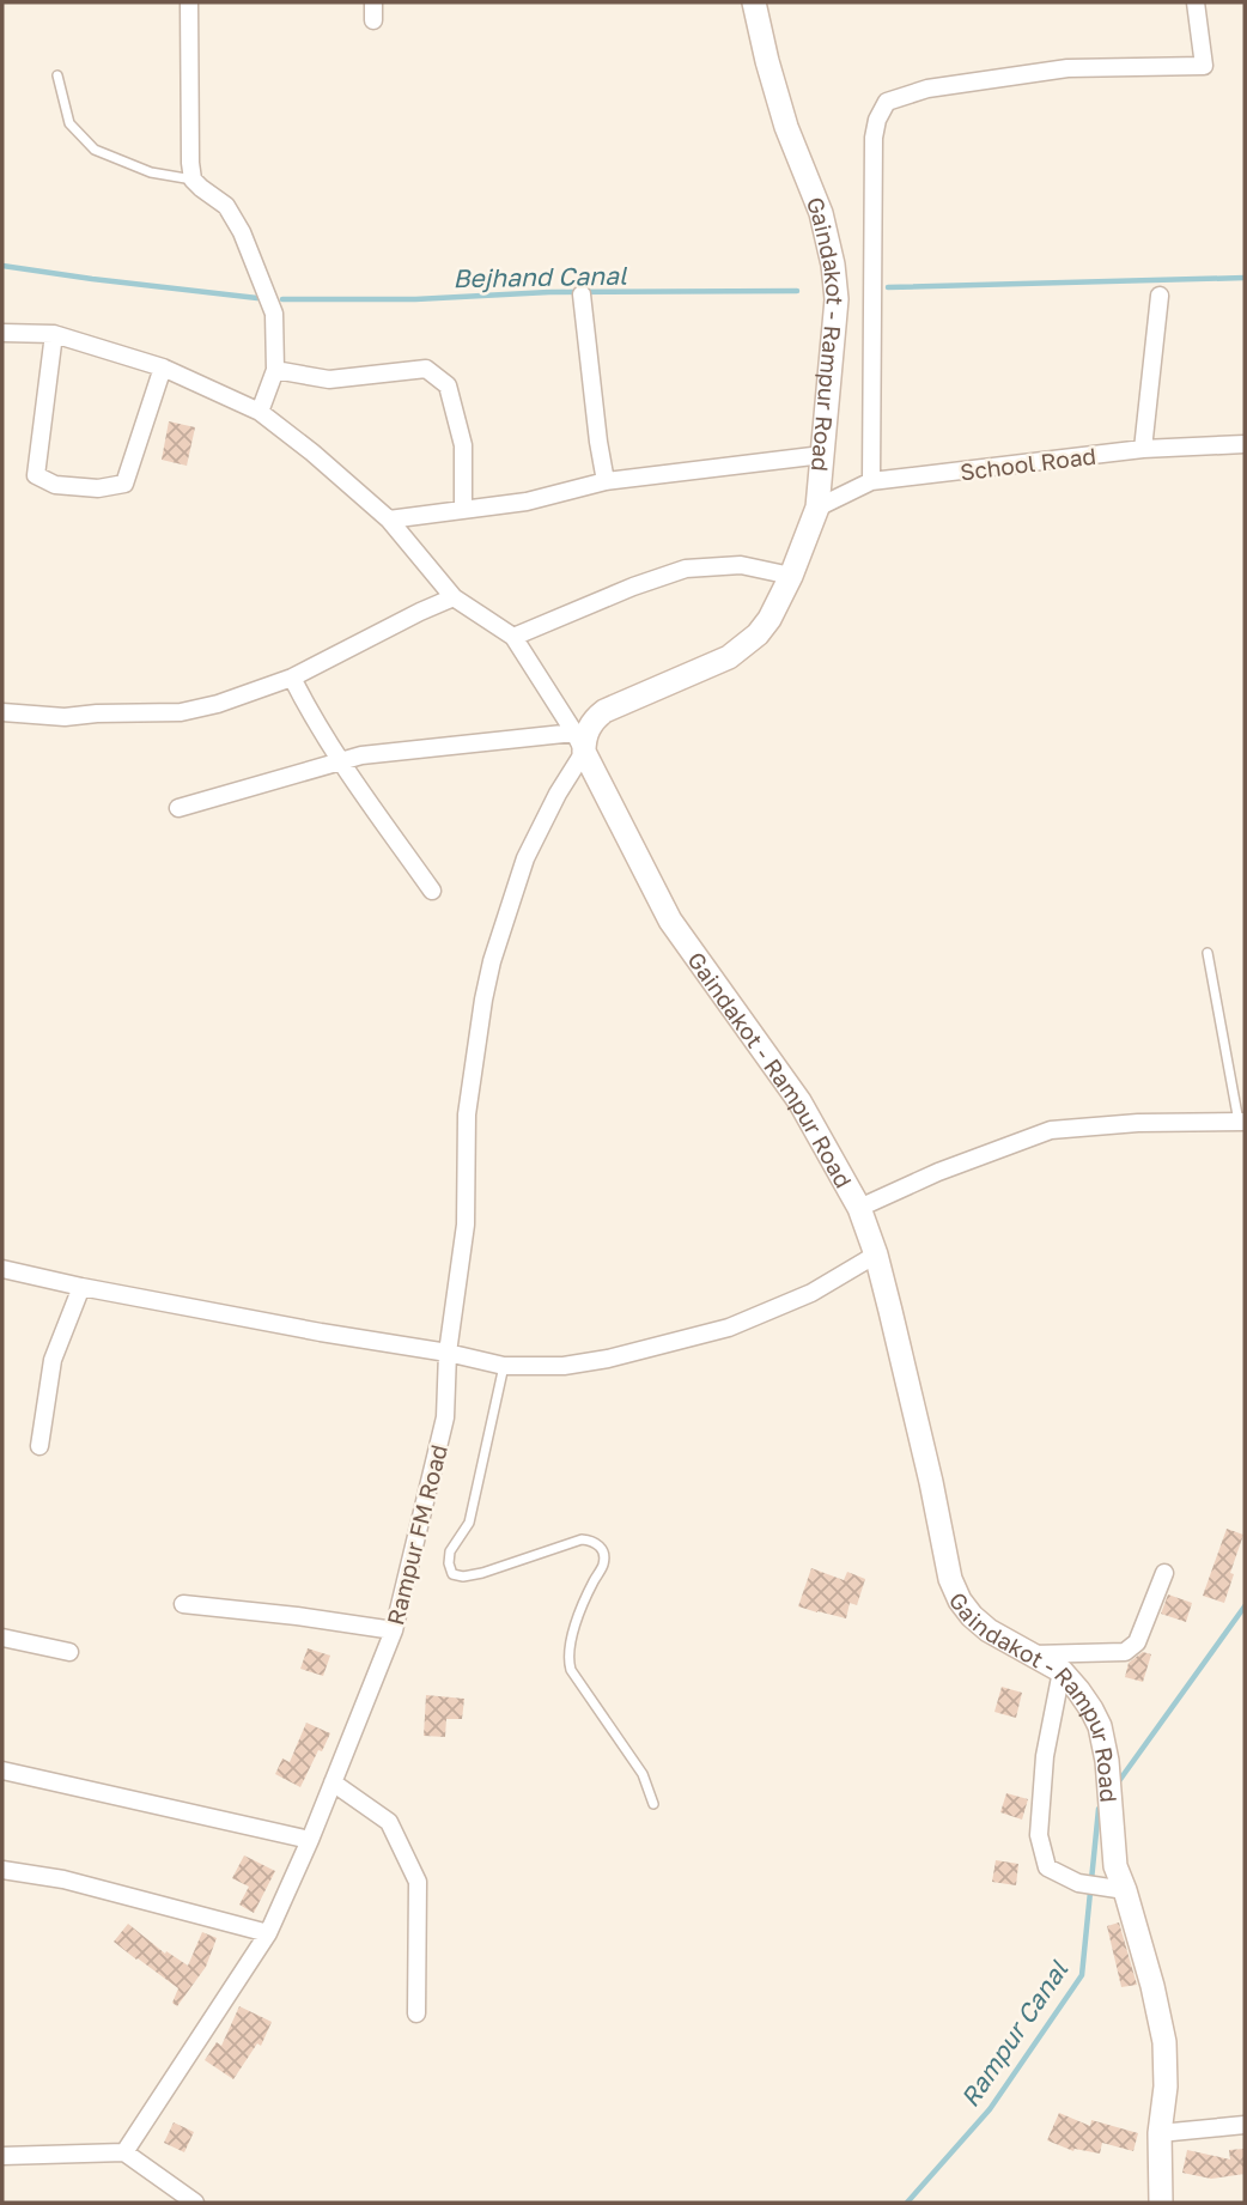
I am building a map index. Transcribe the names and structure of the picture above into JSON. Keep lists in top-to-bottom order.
{
  "streets": {
    "main road": ["Gaindakot - Rampur Road"],
    "street": ["School Road", "Rampur FM Road"]
  },
  "crossings": [
    ["Gaindakot - Rampur Road", "School Road"],
    ["Gaindakot - Rampur Road", "Rampur FM Road"]
  ],
  "water": ["Bejhand Canal", "Rampur Canal"]
}
